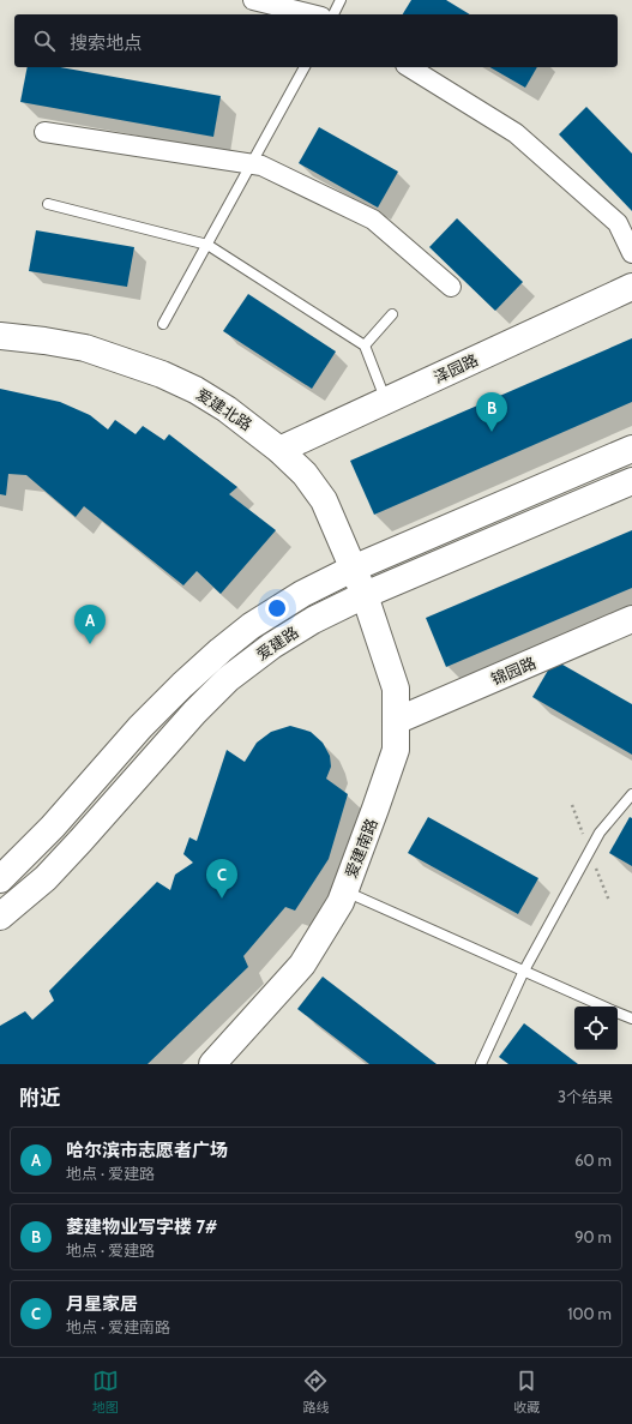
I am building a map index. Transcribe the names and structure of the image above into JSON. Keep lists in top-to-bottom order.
{
  "streets": {
    "street": [
      "泽园路",
      "爱建北路",
      "爱建路",
      "锦园路",
      "爱建南路"
    ]
  },
  "crossings": [
    ["泽园路", "爱建北路"],
    ["爱建北路", "爱建路"],
    ["爱建北路", "爱建南路"],
    ["爱建路", "爱建南路"],
    ["锦园路", "爱建南路"]
  ],
  "page": {
    "search": "搜索地点",
    "pins": ["B", "A", "C"],
    "heading": ["附近", "3个结果"],
    "list": [
      {
        "mark": "A",
        "name": "哈尔滨市志愿者广场",
        "note": "地点 · 爱建路",
        "value": "60 m"
      },
      {
        "mark": "B",
        "name": "菱建物业写字楼 7#",
        "note": "地点 · 爱建路",
        "value": "90 m"
      },
      {
        "mark": "C",
        "name": "月星家居",
        "note": "地点 · 爱建南路",
        "value": "100 m"
      }
    ],
    "nav": ["地图", "路线", "收藏"]
  }
}
